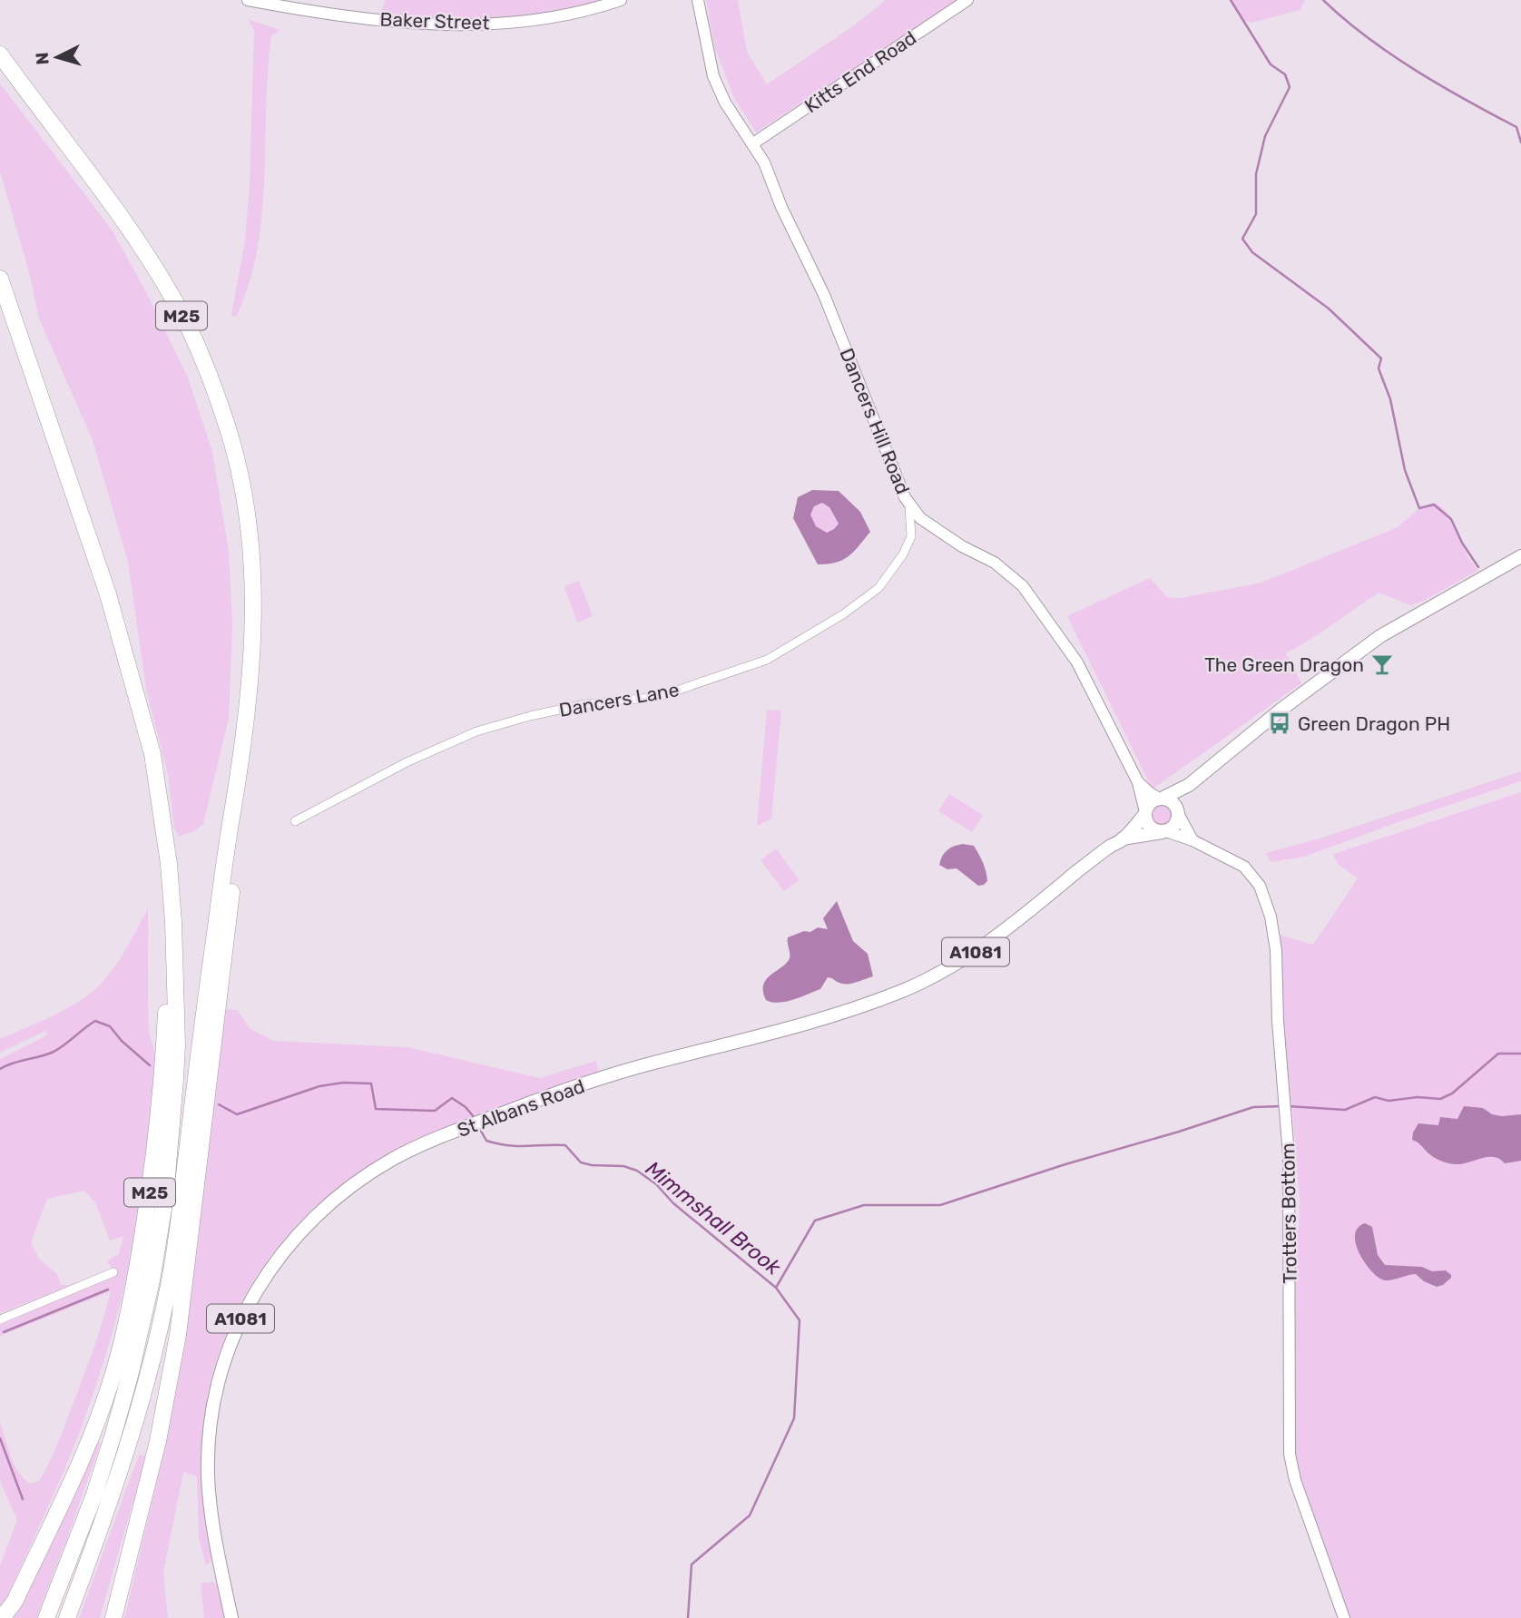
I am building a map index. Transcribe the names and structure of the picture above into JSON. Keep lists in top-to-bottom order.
{
  "streets": {
    "highway": ["M25"],
    "main road": ["A1081", "St Albans Road"],
    "street": [
      "Baker Street",
      "Kitts End Road",
      "Dancers Hill Road",
      "Dancers Lane",
      "Trotters Bottom"
    ]
  },
  "crossings": [
    ["Kitts End Road", "Dancers Hill Road"],
    ["Dancers Hill Road", "Dancers Lane"],
    ["Dancers Hill Road", "St Albans Road"],
    ["Dancers Hill Road", "Trotters Bottom"],
    ["St Albans Road", "Trotters Bottom"]
  ],
  "water": ["Mimmshall Brook"],
  "places": {
    "bar": ["The Green Dragon"],
    "bus stop": ["Green Dragon PH"]
  },
  "north": "left"
}
